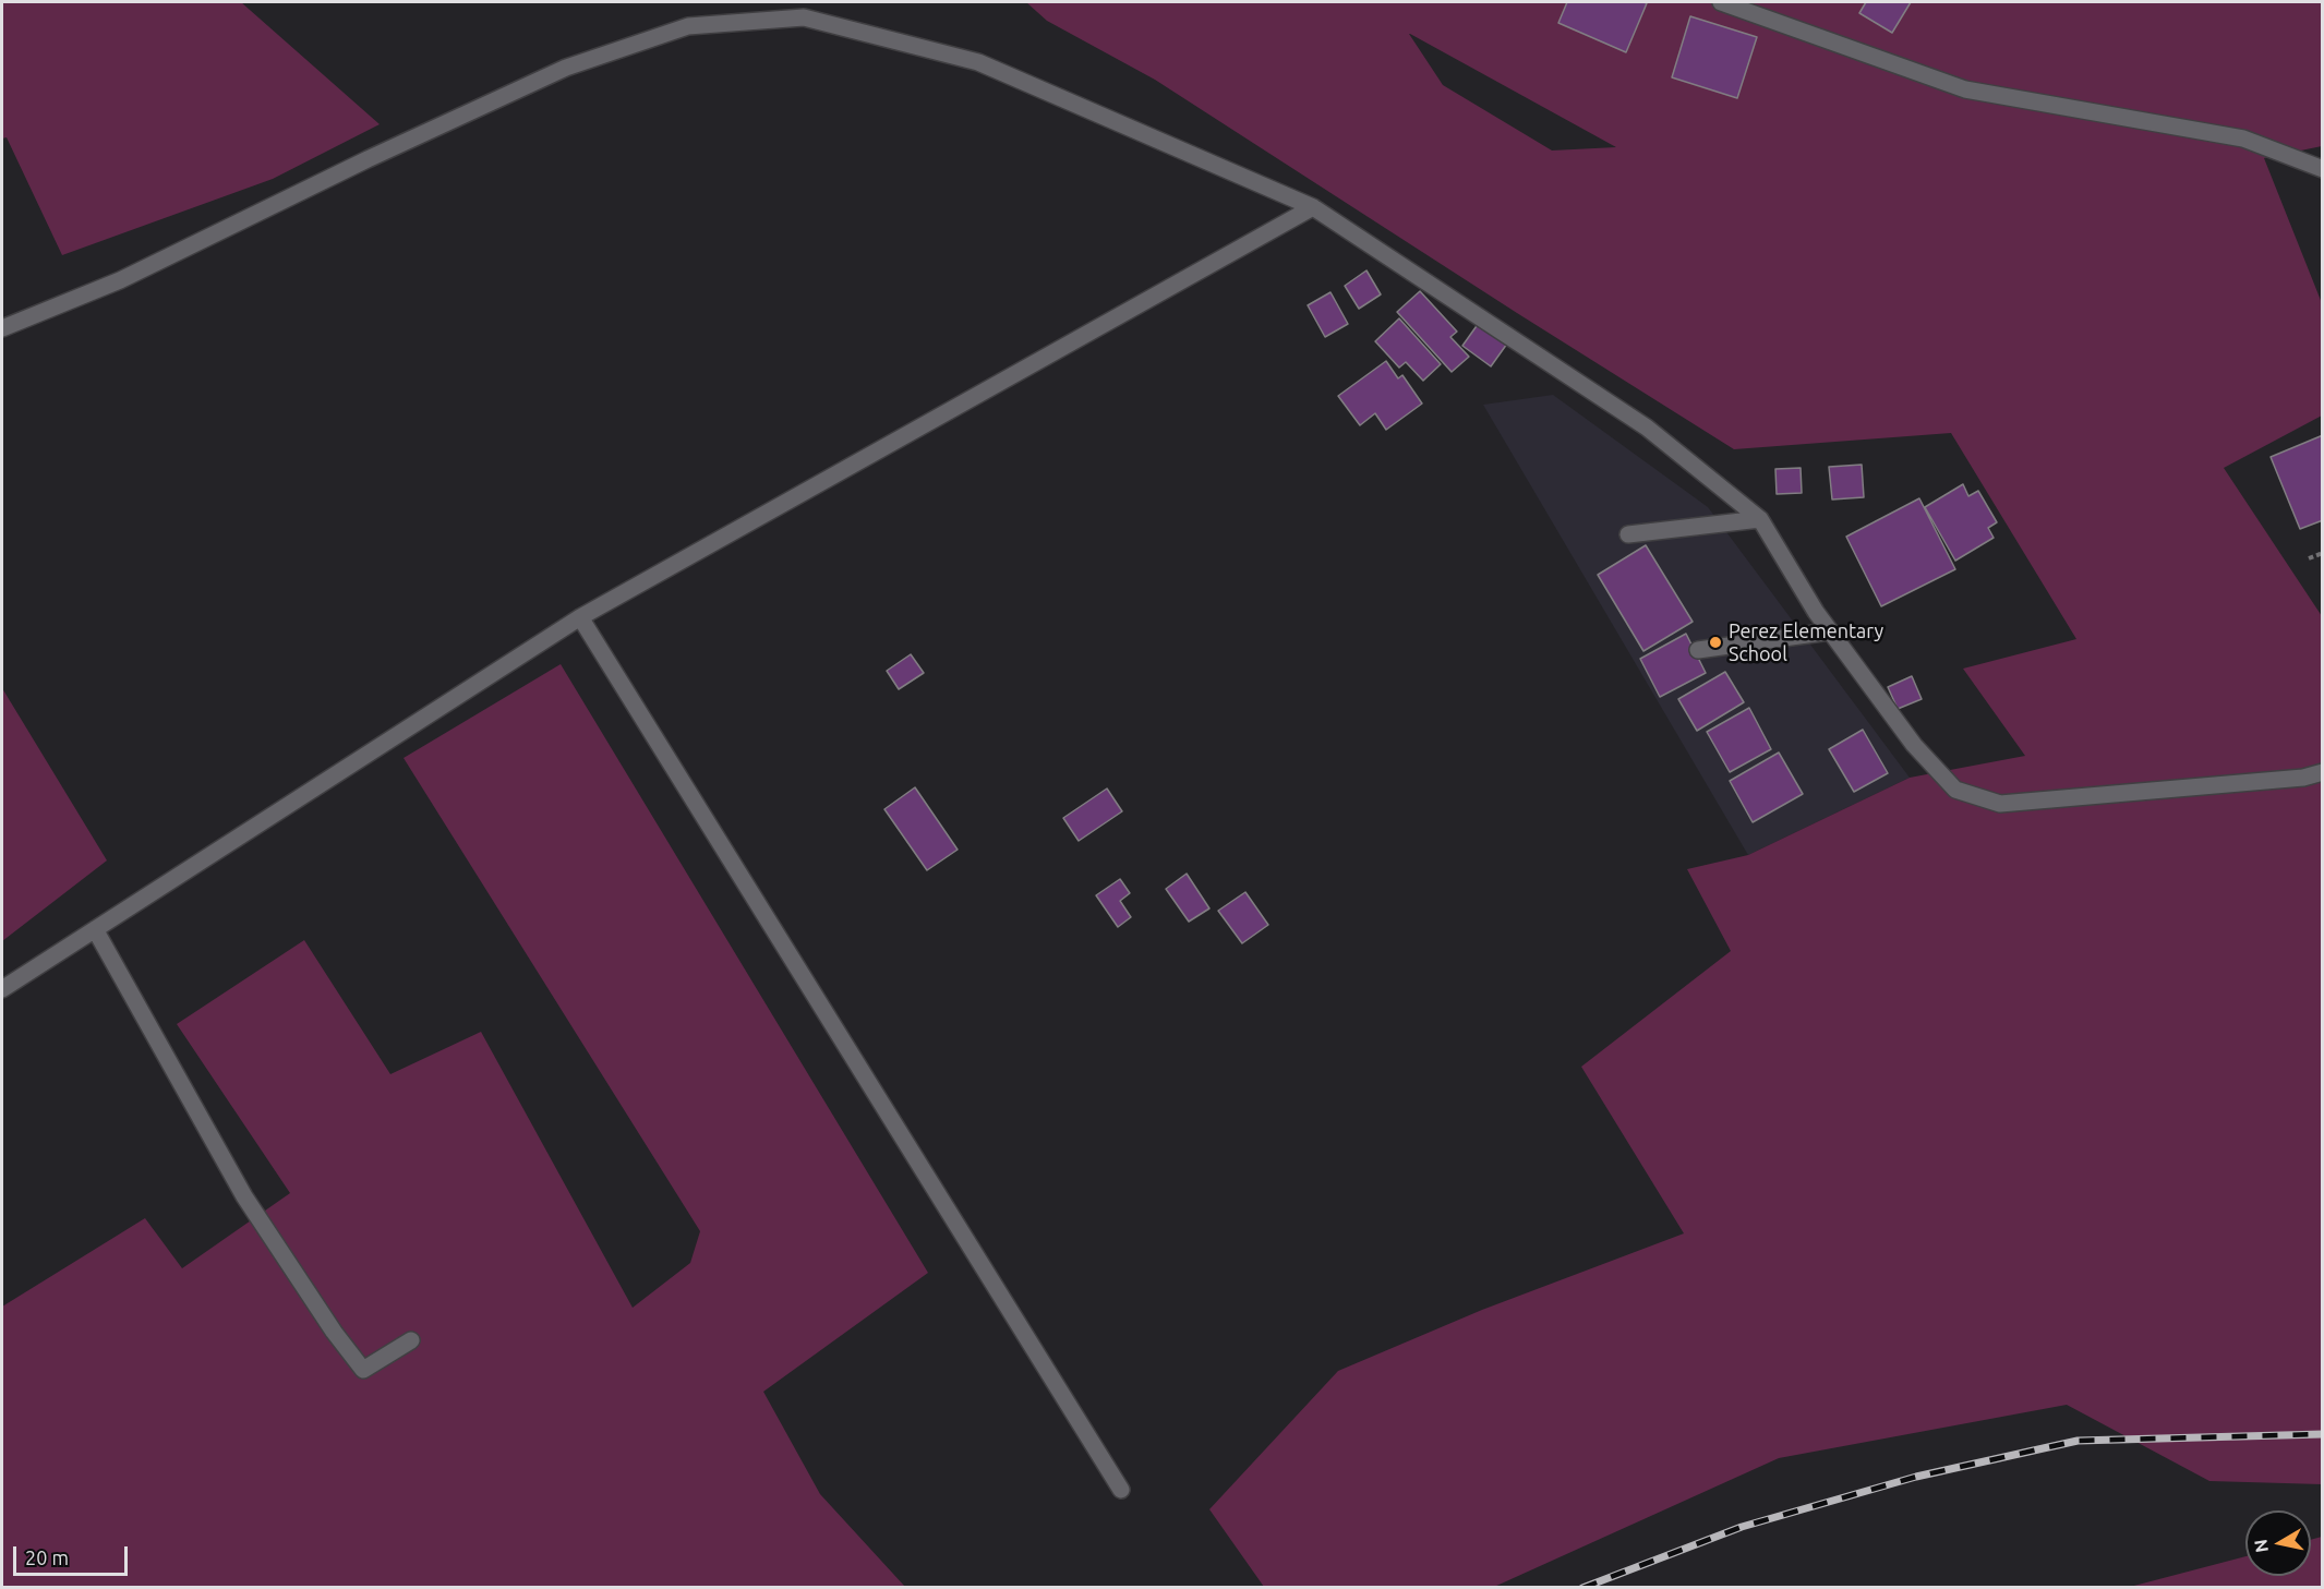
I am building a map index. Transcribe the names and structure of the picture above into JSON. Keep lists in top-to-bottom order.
{
  "places": ["Perez Elementary School"],
  "scale_bar": "20 m",
  "north": "left"
}
